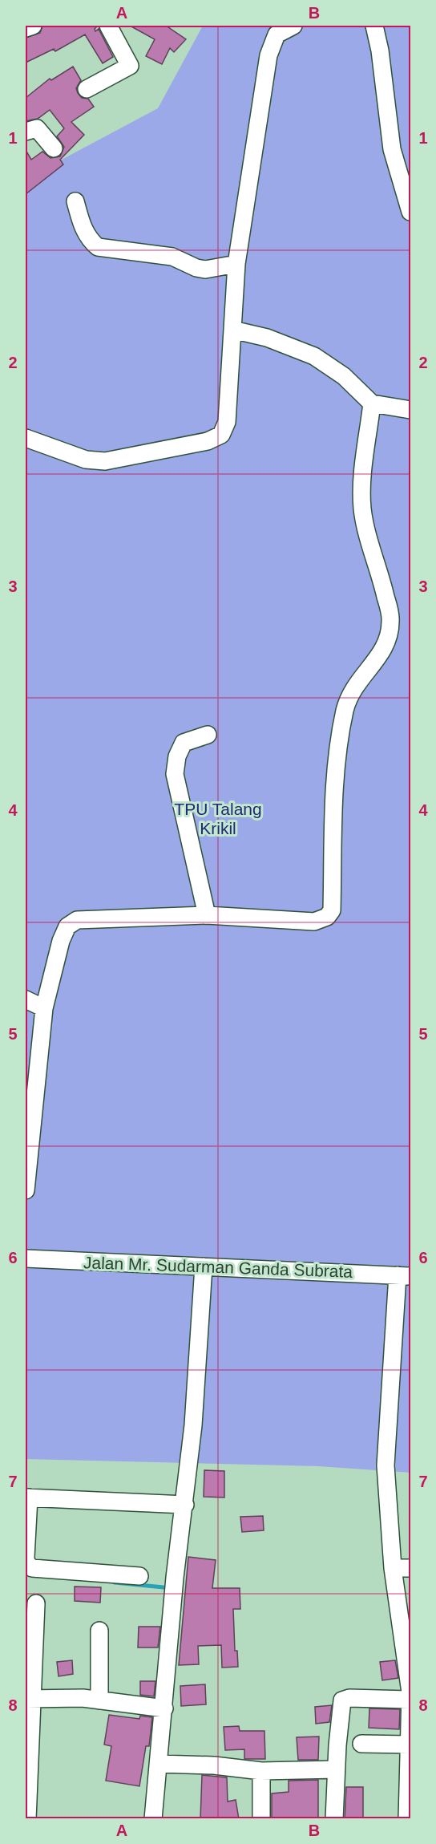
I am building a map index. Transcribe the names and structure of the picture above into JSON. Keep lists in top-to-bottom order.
{
  "streets": {
    "street": ["Jalan Mr. Sudarman Ganda Subrata"]
  },
  "parks": ["TPU Talang Krikil"],
  "grid": {
    "columns": ["A", "B"],
    "rows": [
      "1",
      "2",
      "3",
      "4",
      "5",
      "6",
      "7",
      "8"
    ]
  }
}
